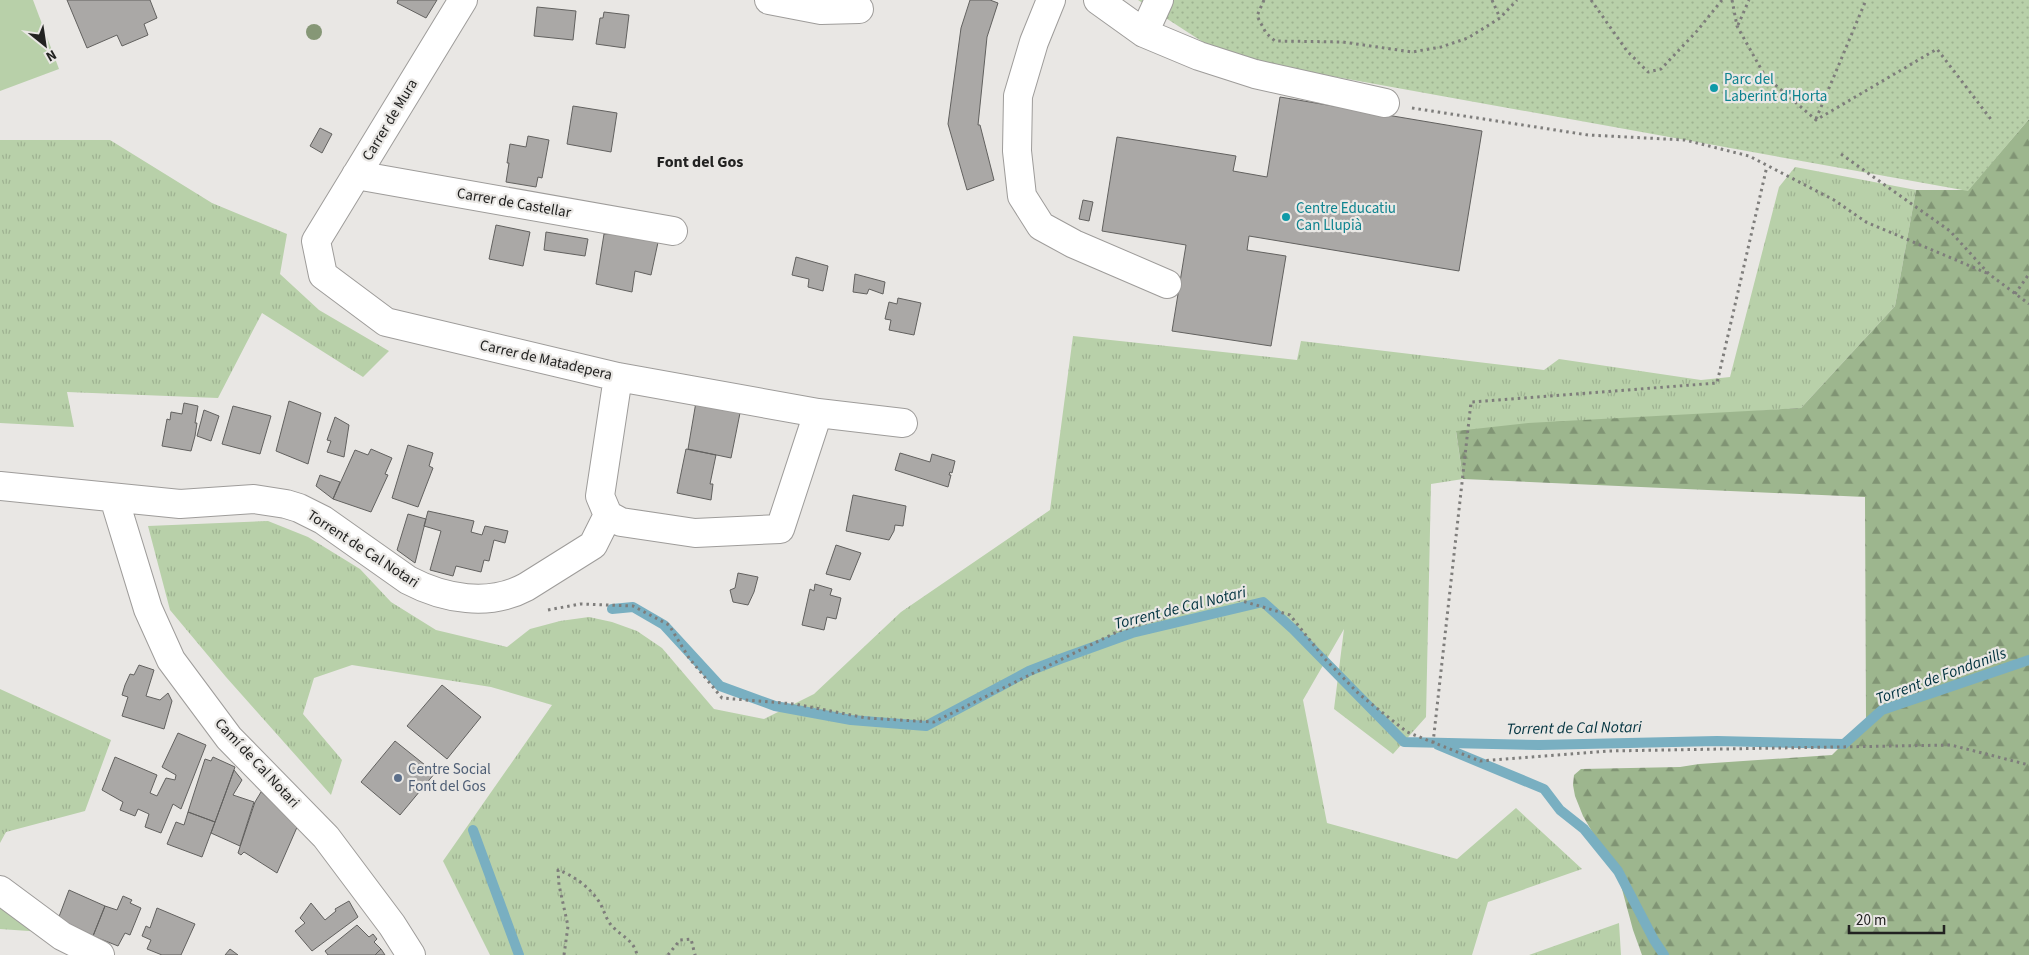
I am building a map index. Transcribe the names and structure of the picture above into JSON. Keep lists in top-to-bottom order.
{
  "streets": {
    "street": [
      "Carrer de Mura",
      "Carrer de Castellar",
      "Carrer de Matadepera",
      "Torrent de Cal Notari",
      "Camí de Cal Notari"
    ]
  },
  "crossings": [
    ["Carrer de Mura", "Carrer de Castellar"],
    ["Carrer de Mura", "Carrer de Matadepera"],
    ["Torrent de Cal Notari", "Camí de Cal Notari"]
  ],
  "districts": ["Font del Gos"],
  "water": ["Torrent de Cal Notari", "Torrent de Fondanills"],
  "places": ["Parc del Laberint d'Horta", "Centre Educatiu Can Llupià", "Centre Social Font del Gos"],
  "scale_bar": "20 m",
  "north": "bottom right"
}
